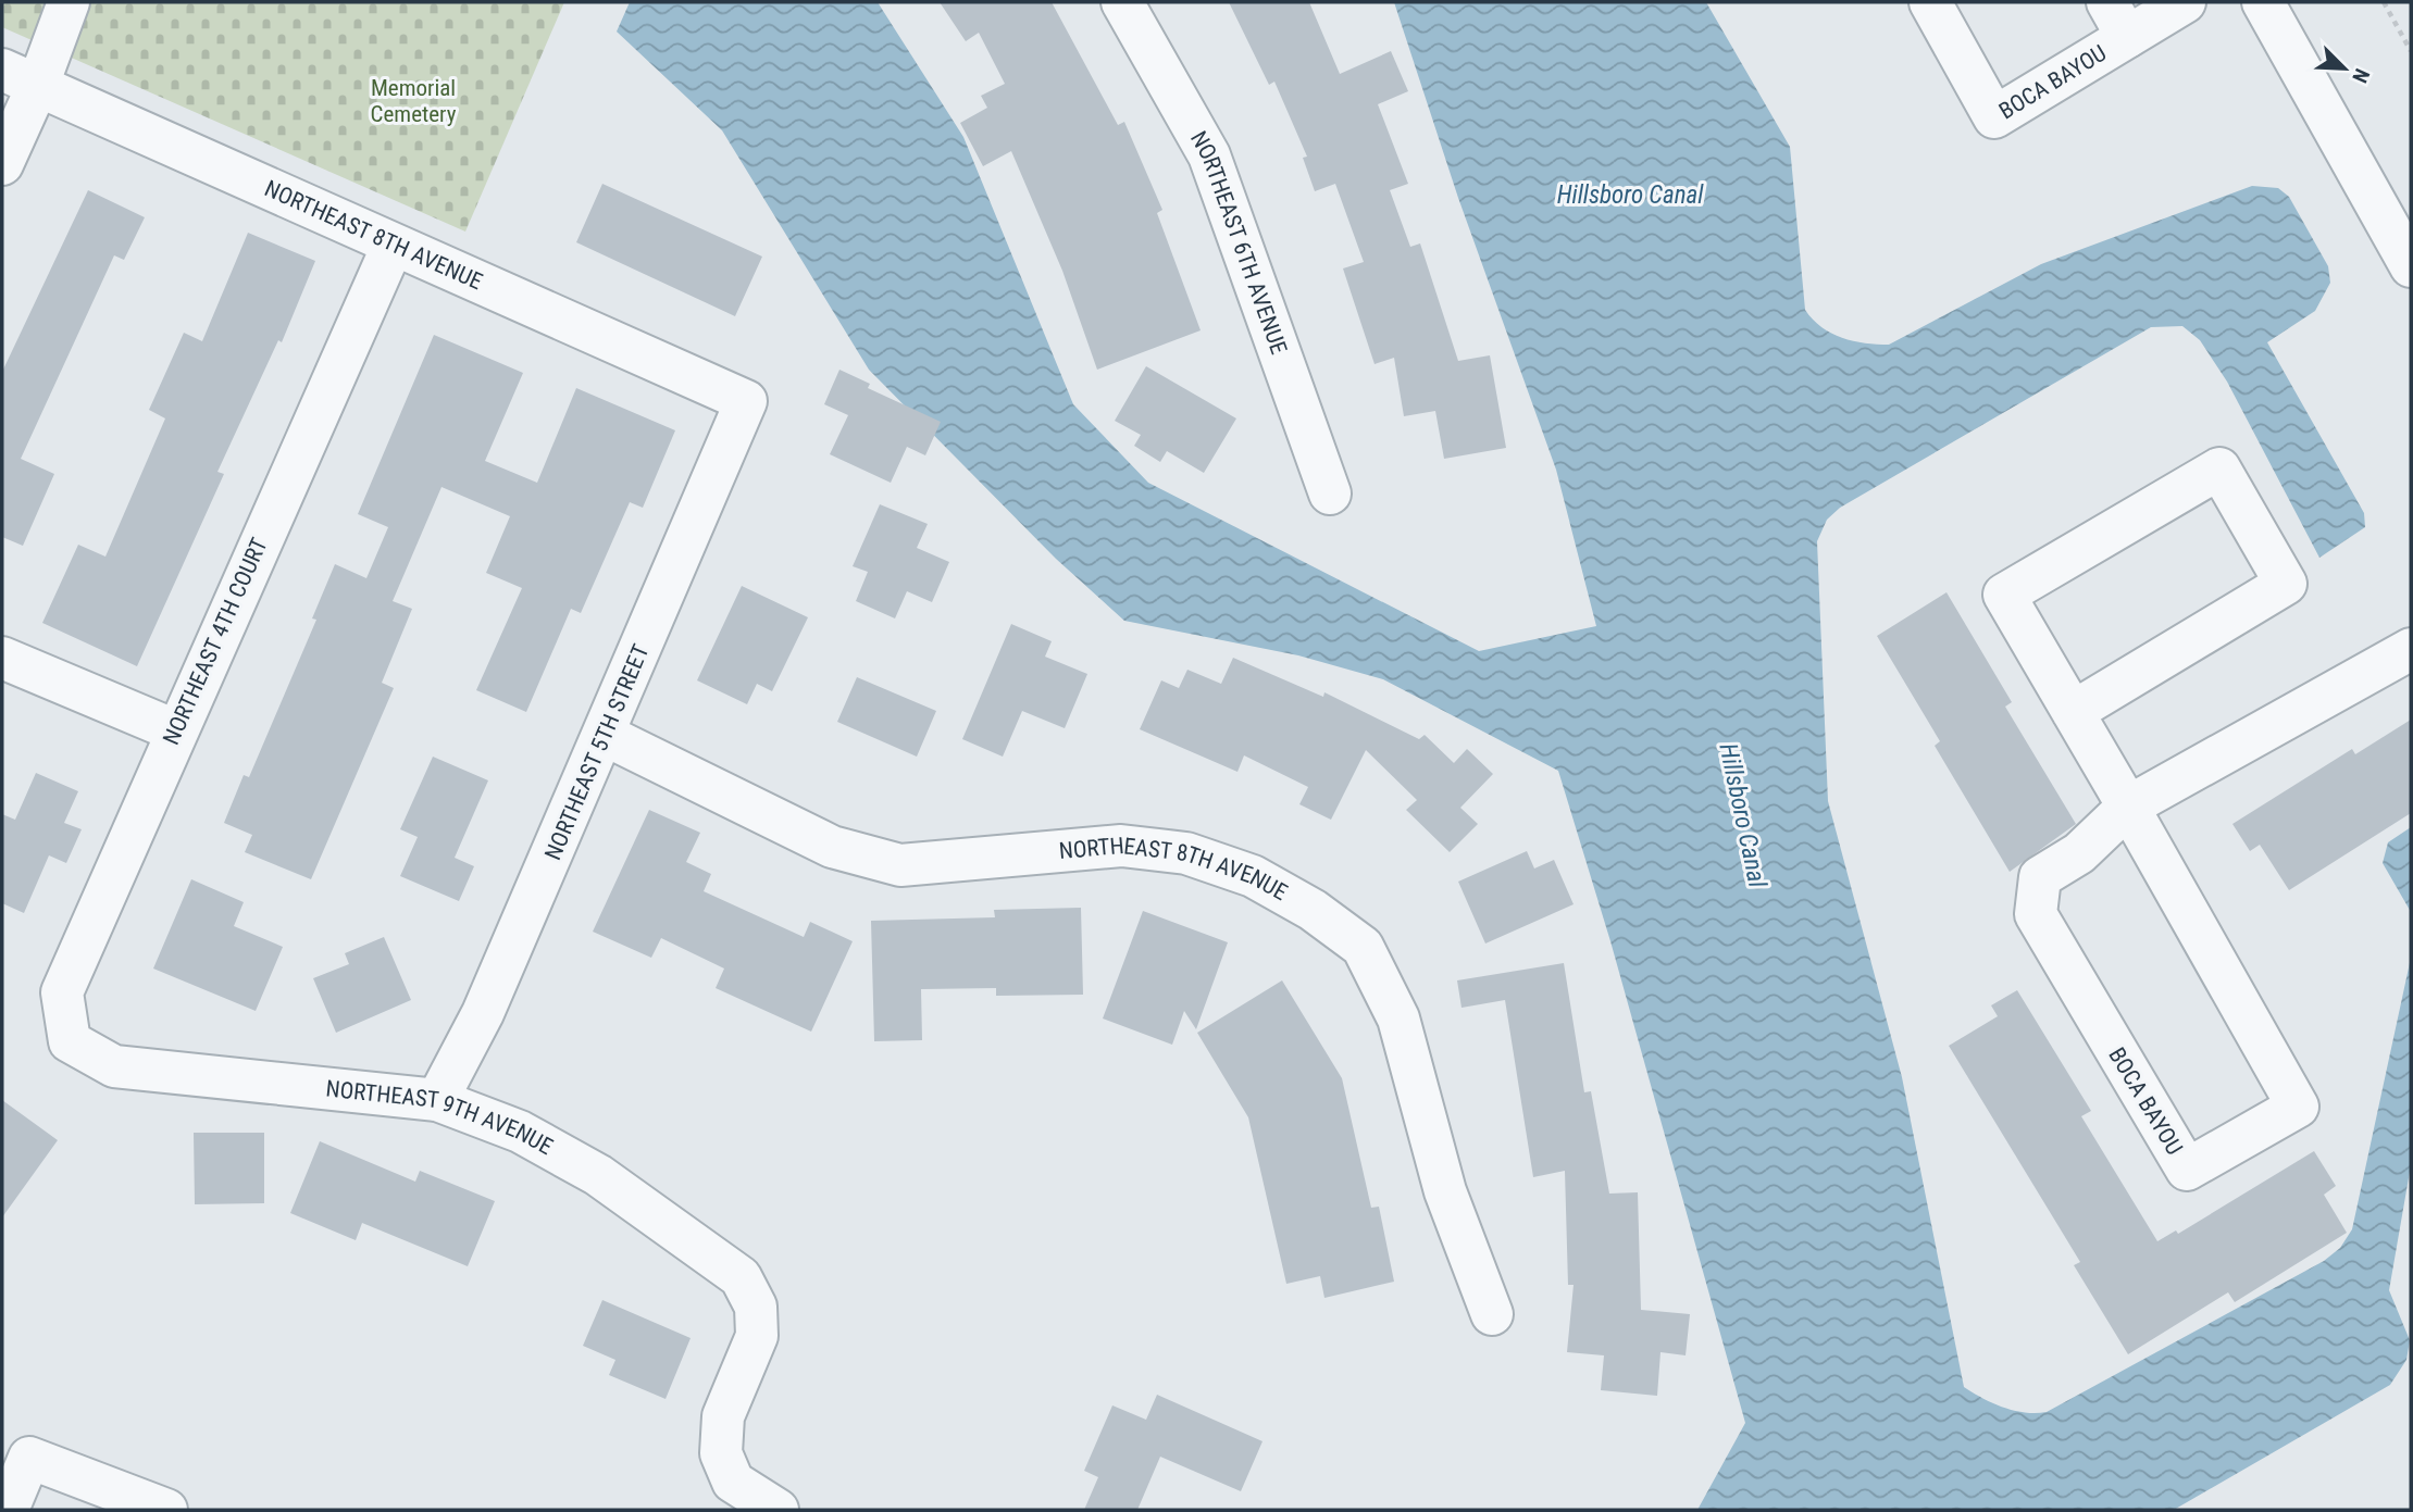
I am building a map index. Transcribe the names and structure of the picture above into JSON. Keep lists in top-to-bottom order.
{
  "streets": {
    "street": [
      "BOCA BAYOU",
      "NORTHEAST 8TH AVENUE",
      "NORTHEAST 6TH AVENUE",
      "NORTHEAST 4TH COURT",
      "NORTHEAST 5TH STREET",
      "NORTHEAST 9TH AVENUE"
    ]
  },
  "crossings": [
    ["NORTHEAST 8TH AVENUE", "NORTHEAST 4TH COURT"],
    ["NORTHEAST 8TH AVENUE", "NORTHEAST 5TH STREET"],
    ["NORTHEAST 4TH COURT", "NORTHEAST 9TH AVENUE"],
    ["NORTHEAST 5TH STREET", "NORTHEAST 9TH AVENUE"]
  ],
  "water": ["Hillsboro Canal"],
  "parks": ["Memorial Cemetery"],
  "north": "bottom right"
}
